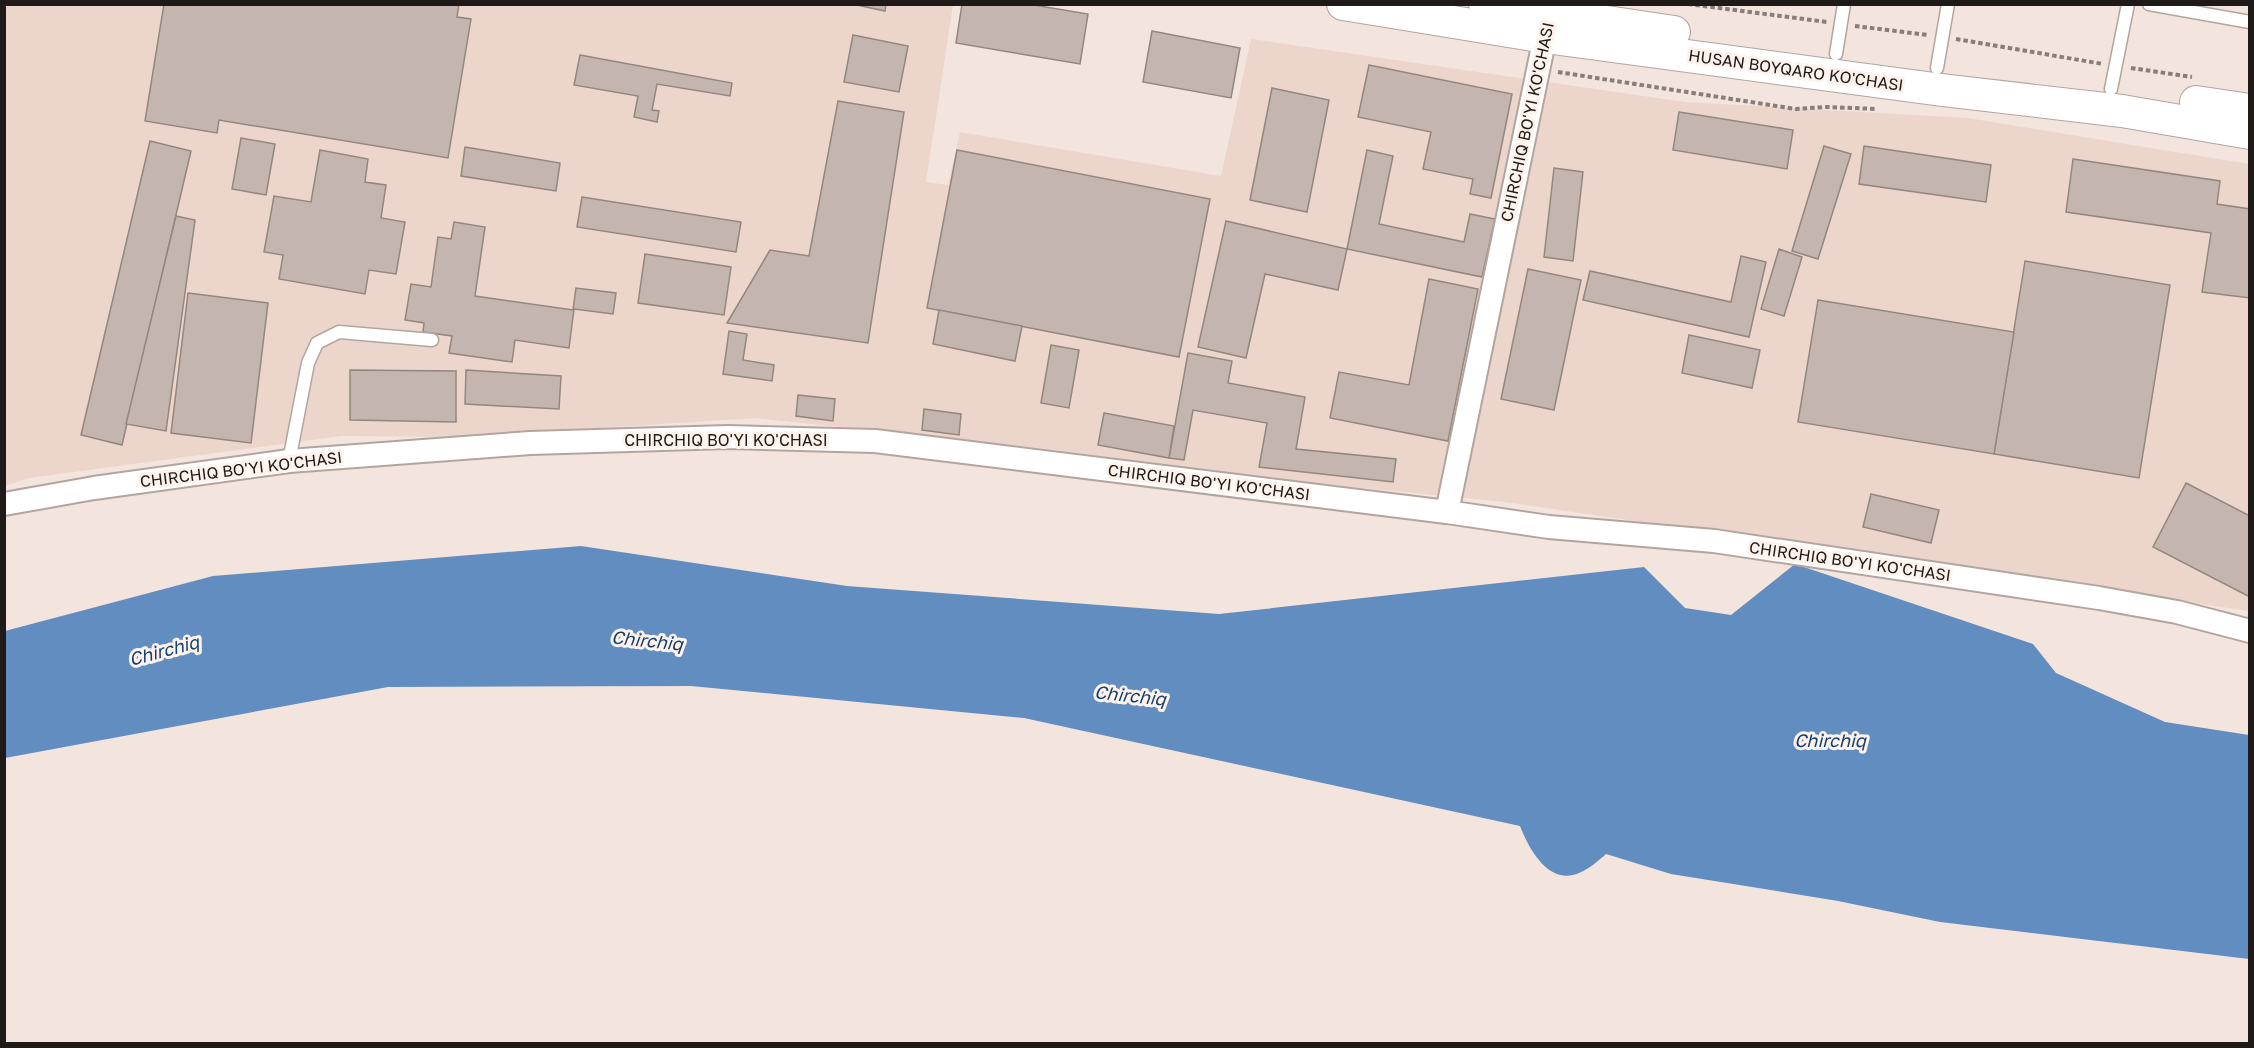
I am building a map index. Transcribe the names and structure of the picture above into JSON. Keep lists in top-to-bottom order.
{
  "streets": {
    "main road": ["HUSAN BOYQARO KO'CHASI"],
    "street": ["CHIRCHIQ BO'YI KO'CHASI"]
  },
  "crossings": [
    ["HUSAN BOYQARO KO'CHASI", "CHIRCHIQ BO'YI KO'CHASI"]
  ],
  "water": ["Chirchiq"]
}
